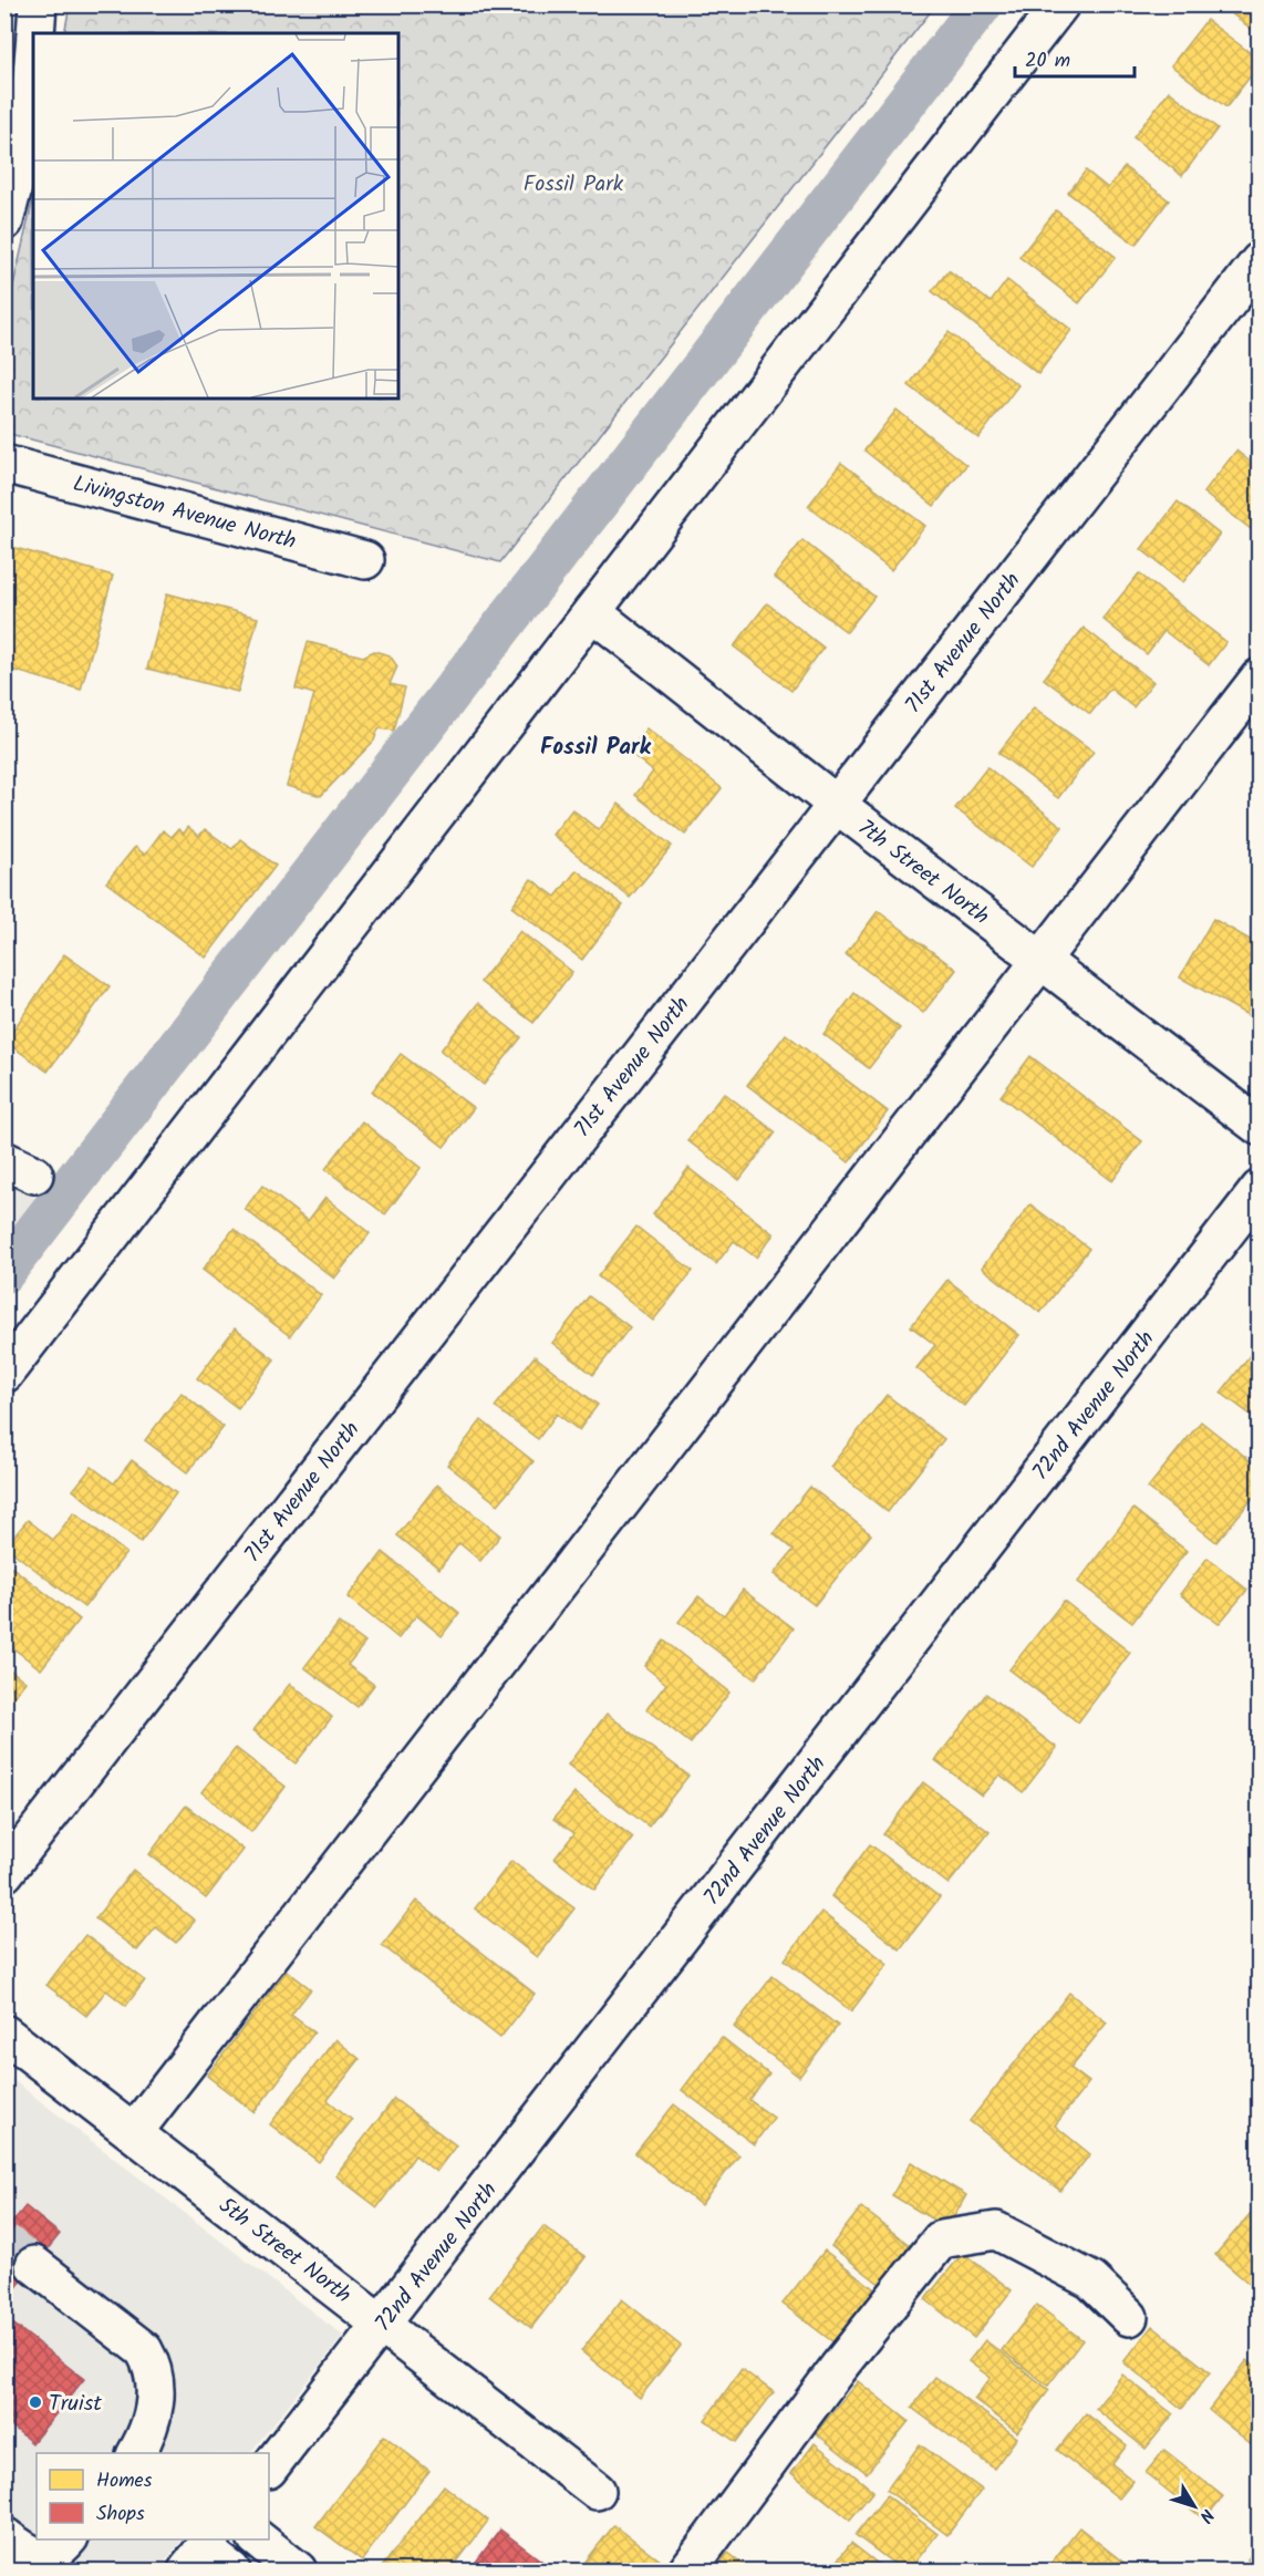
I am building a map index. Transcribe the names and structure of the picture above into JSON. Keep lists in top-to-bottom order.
{
  "streets": {
    "street": [
      "Livingston Avenue North",
      "71st Avenue North",
      "7th Street North",
      "72nd Avenue North",
      "5th Street North"
    ]
  },
  "crossings": [
    ["71st Avenue North", "7th Street North"],
    ["72nd Avenue North", "5th Street North"]
  ],
  "districts": ["Fossil Park"],
  "parks": ["Fossil Park"],
  "places": ["Truist"],
  "legend": ["Homes", "Shops"],
  "scale_bar": "20 m",
  "north": "bottom right"
}
